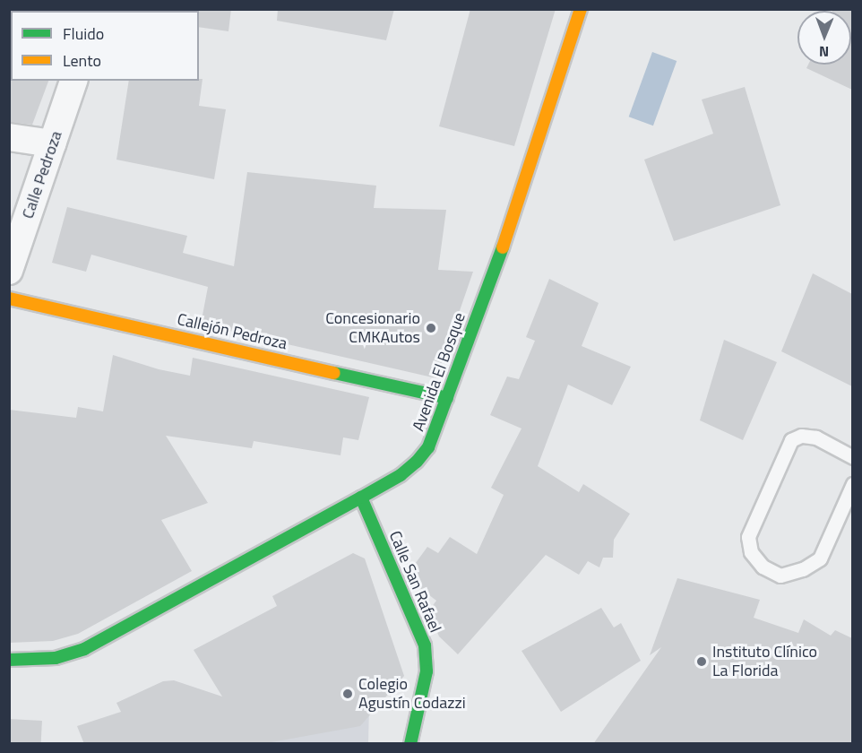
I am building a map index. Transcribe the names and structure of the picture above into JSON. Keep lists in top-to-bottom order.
{
  "streets": {
    "street": [
      "Calle Pedroza",
      "Callejón Pedroza",
      "Avenida El Bosque",
      "Calle San Rafael"
    ]
  },
  "crossings": [
    ["Callejón Pedroza", "Avenida El Bosque"],
    ["Avenida El Bosque", "Calle San Rafael"]
  ],
  "places": ["Concesionario CMKAutos", "Instituto Clínico La Florida", "Colegio Agustín Codazzi"],
  "legend": ["Fluido", "Lento"],
  "north": "bottom"
}
